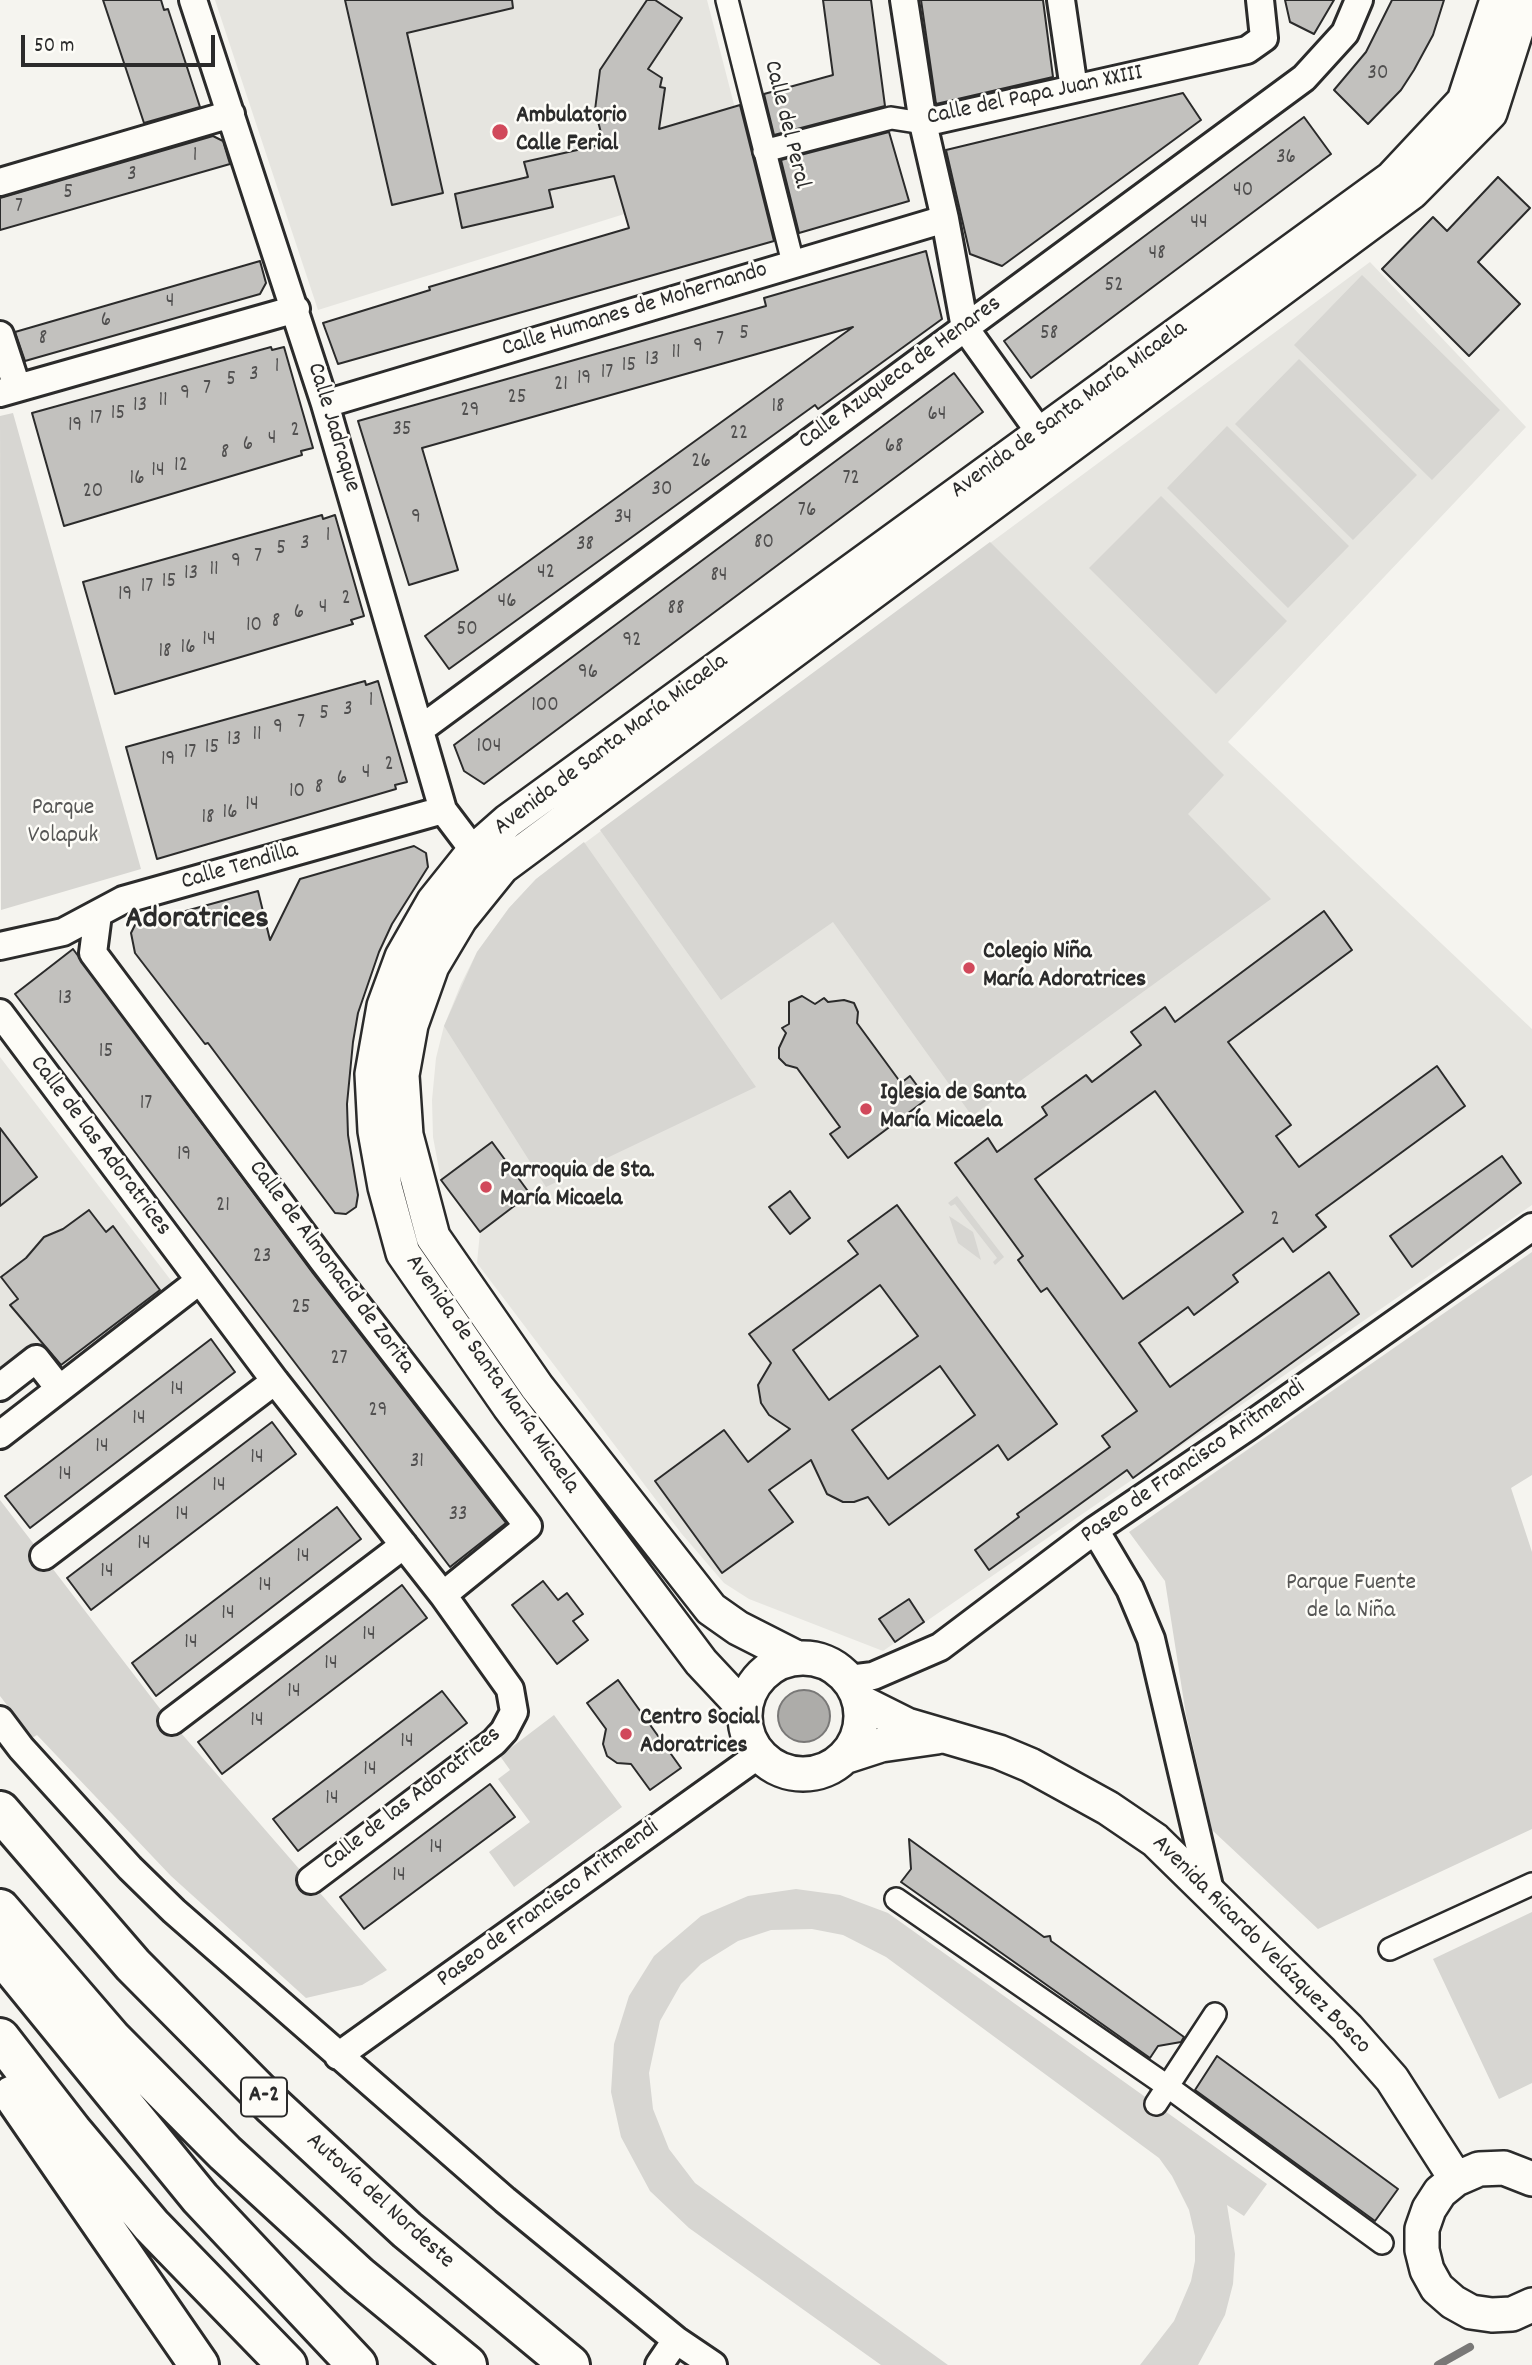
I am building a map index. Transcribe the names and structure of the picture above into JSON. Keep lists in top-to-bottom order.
{
  "streets": {
    "highway": ["A-2", "Autovía del Nordeste"],
    "street": [
      "Calle del Papa Juan XXIII",
      "Calle del Peral",
      "Calle Humanes de Mohernando",
      "Calle Azuqueca de Henares",
      "Avenida de Santa María Micaela",
      "Calle Jadraque",
      "Calle Tendilla",
      "Calle de las Adoratrices",
      "Calle de Almonacid de Zorita",
      "Paseo de Francisco Aritmendi",
      "Avenida Ricardo Velázquez Bosco"
    ]
  },
  "crossings": [
    ["Calle del Papa Juan XXIII", "Calle del Peral"],
    ["Calle del Peral", "Calle Humanes de Mohernando"],
    ["Calle Humanes de Mohernando", "Calle Jadraque"],
    ["Calle Azuqueca de Henares", "Calle Jadraque"],
    ["Avenida de Santa María Micaela", "Calle Jadraque"],
    ["Avenida de Santa María Micaela", "Paseo de Francisco Aritmendi"],
    ["Avenida de Santa María Micaela", "Avenida Ricardo Velázquez Bosco"],
    ["Calle Jadraque", "Calle Tendilla"],
    ["Calle Tendilla", "Calle de Almonacid de Zorita"],
    ["Calle de las Adoratrices", "Calle de Almonacid de Zorita"],
    ["Paseo de Francisco Aritmendi", "Avenida Ricardo Velázquez Bosco"]
  ],
  "districts": ["Adoratrices"],
  "parks": ["Parque Volapuk", "Parque Fuente de la Niña"],
  "places": [
    "Ambulatorio Calle Ferial",
    "Colegio Niña María Adoratrices",
    "Iglesia de Santa María Micaela",
    "Parroquia de Sta. María Micaela",
    "Centro Social Adoratrices"
  ],
  "house_numbers": [
    "30",
    "1",
    "36",
    "3",
    "40",
    "5",
    "7",
    "44",
    "48",
    "52",
    "4",
    "6",
    "5",
    "58",
    "8",
    "7",
    "9",
    "11",
    "13",
    "15",
    "1",
    "17",
    "3",
    "19",
    "5",
    "21",
    "7",
    "9",
    "25",
    "11",
    "13",
    "18",
    "29",
    "15",
    "64",
    "17",
    "19",
    "35",
    "2",
    "22",
    "4",
    "6",
    "68",
    "8",
    "26",
    "12",
    "14",
    "16",
    "72",
    "30",
    "20",
    "76",
    "9",
    "34",
    "1",
    "80",
    "3",
    "38",
    "5",
    "7",
    "9",
    "11",
    "42",
    "13",
    "84",
    "15",
    "17",
    "19",
    "2",
    "46",
    "4",
    "88",
    "6",
    "8",
    "10",
    "50",
    "14",
    "92",
    "16",
    "18",
    "96",
    "1",
    "100",
    "3",
    "5",
    "7",
    "9",
    "11",
    "13",
    "104",
    "15",
    "17",
    "19",
    "2",
    "4",
    "6",
    "8",
    "10",
    "14",
    "16",
    "18",
    "13",
    "15",
    "17",
    "19",
    "21",
    "2",
    "23",
    "25",
    "27",
    "14",
    "29",
    "14",
    "14",
    "14",
    "31",
    "14",
    "14",
    "14",
    "33",
    "14",
    "14",
    "14",
    "14",
    "14",
    "14",
    "14",
    "14",
    "14",
    "14",
    "14",
    "14",
    "14",
    "14",
    "14"
  ],
  "scale_bar": "50 m"
}
